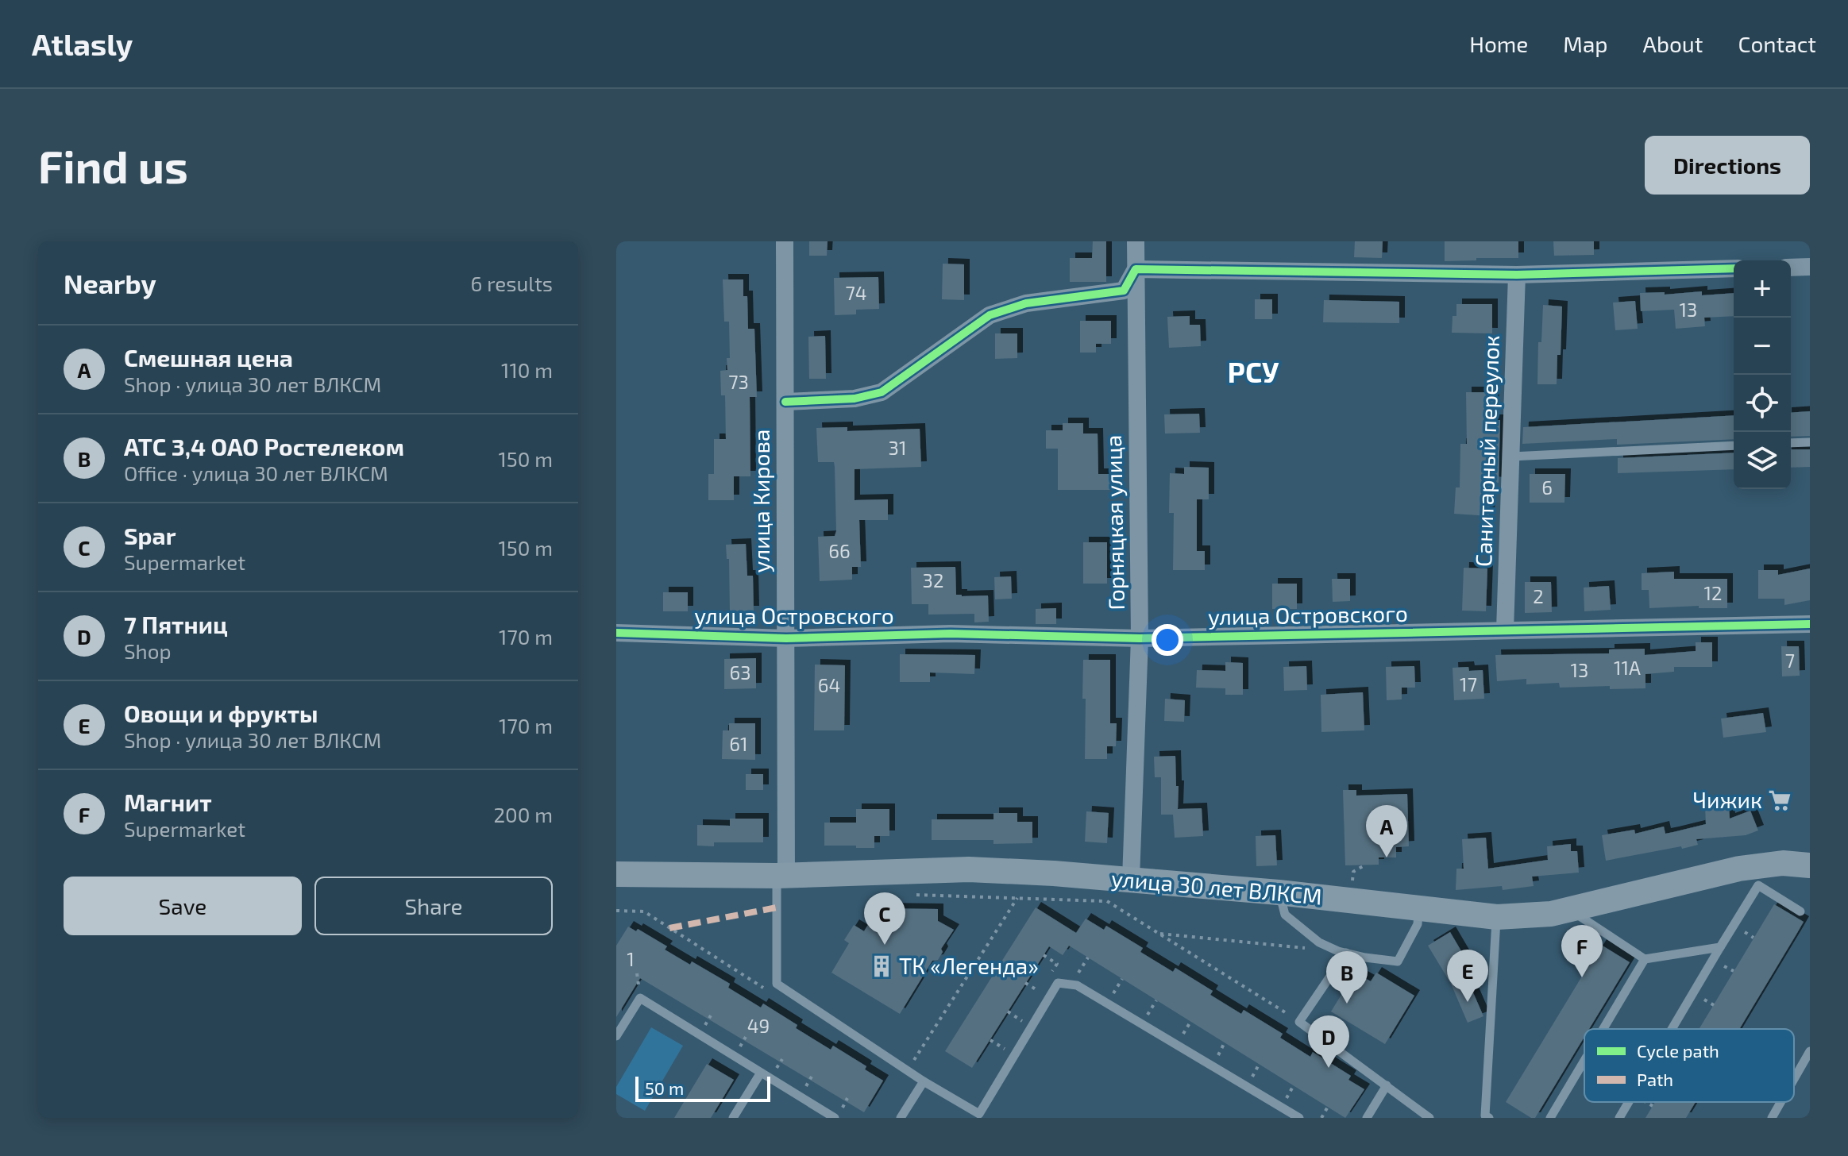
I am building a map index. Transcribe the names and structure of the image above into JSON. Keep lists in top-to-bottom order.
{
  "streets": {
    "main road": ["улица 30 лет ВЛКСМ"],
    "street": [
      "Санитарный переулок",
      "улица Кирова",
      "Горняцкая улица",
      "улица Островского"
    ]
  },
  "crossings": [
    ["Санитарный переулок", "улица Островского"],
    ["улица Кирова", "улица Островского"],
    ["улица Кирова", "улица 30 лет ВЛКСМ"],
    ["Горняцкая улица", "улица Островского"],
    ["Горняцкая улица", "улица 30 лет ВЛКСМ"]
  ],
  "districts": ["РСУ"],
  "places": {
    "supermarket": ["Чижик"],
    "building": ["ТК «Легенда»"]
  },
  "house_numbers": [
    "74",
    "13",
    "73",
    "31",
    "6",
    "66",
    "32",
    "12",
    "2",
    "7",
    "11А",
    "13",
    "63",
    "17",
    "64",
    "61",
    "1",
    "49"
  ],
  "legend": ["Cycle path", "Path"],
  "scale_bar": "50 m",
  "page": {
    "header": "Atlasly",
    "nav": [
      "Home",
      "Map",
      "About",
      "Contact"
    ],
    "buttons": [
      "Directions",
      ["Save", "Share"]
    ],
    "title": "Find us",
    "heading": ["Nearby", "6 results"],
    "map_buttons": ["+", "−"],
    "list": [
      {
        "mark": "A",
        "name": "Смешная цена",
        "note": "Shop · улица 30 лет ВЛКСМ",
        "value": "110 m"
      },
      {
        "mark": "B",
        "name": "АТС 3,4 ОАО Ростелеком",
        "note": "Office · улица 30 лет ВЛКСМ",
        "value": "150 m"
      },
      {
        "mark": "C",
        "name": "Spar",
        "note": "Supermarket",
        "value": "150 m"
      },
      {
        "mark": "D",
        "name": "7 Пятниц",
        "note": "Shop",
        "value": "170 m"
      },
      {
        "mark": "E",
        "name": "Овощи и фрукты",
        "note": "Shop · улица 30 лет ВЛКСМ",
        "value": "170 m"
      },
      {
        "mark": "F",
        "name": "Магнит",
        "note": "Supermarket",
        "value": "200 m"
      }
    ],
    "pins": [
      "A",
      "C",
      "F",
      "E",
      "B",
      "D"
    ],
    "scale": "50 m"
  }
}
